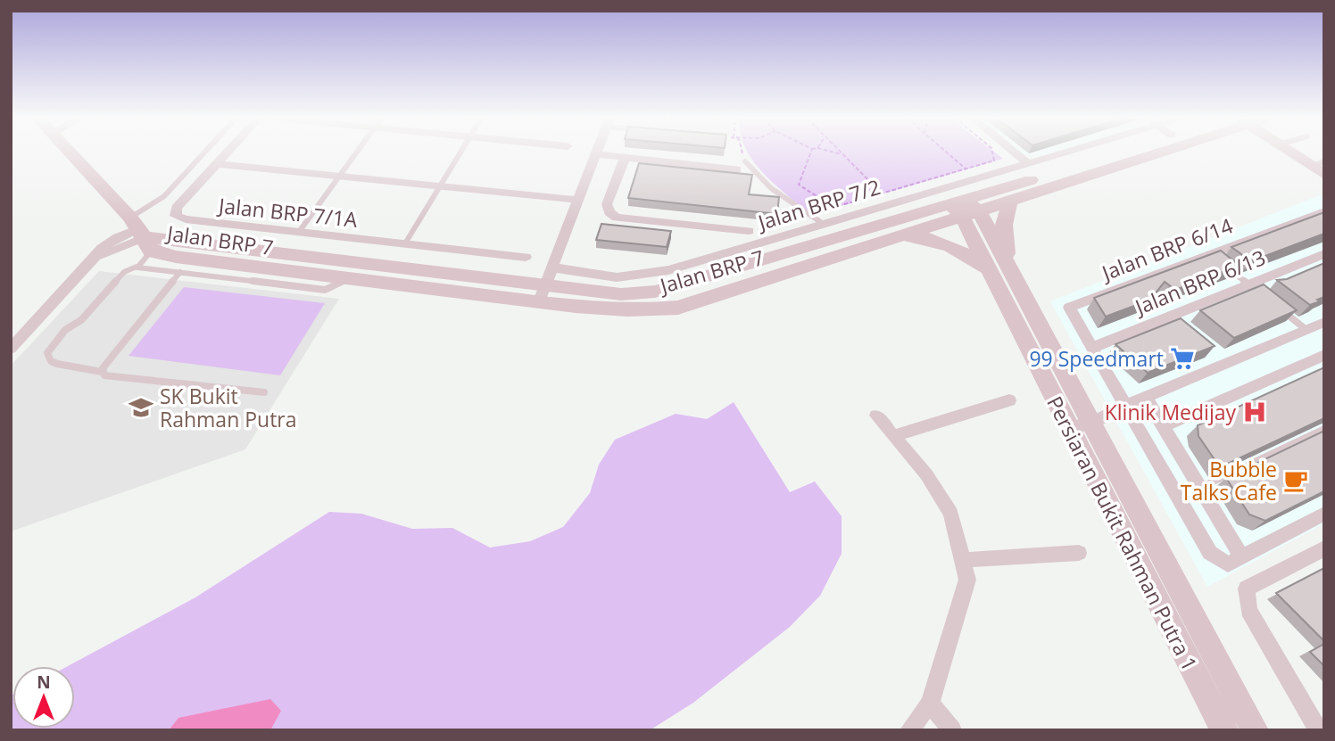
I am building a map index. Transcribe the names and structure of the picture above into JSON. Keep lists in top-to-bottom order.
{
  "streets": {
    "main road": ["Jalan BRP 7", "Persiaran Bukit Rahman Putra 1"],
    "street": [
      "Jalan BRP 7/2",
      "Jalan BRP 7/1A",
      "Jalan BRP 6/14",
      "Jalan BRP 6/13"
    ]
  },
  "crossings": [
    ["Jalan BRP 7/2", "Jalan BRP 7"],
    ["Jalan BRP 7", "Persiaran Bukit Rahman Putra 1"],
    ["Jalan BRP 6/14", "Jalan BRP 6/13"]
  ],
  "places": {
    "supermarket": ["99 Speedmart"],
    "school or university": ["SK Bukit Rahman Putra"],
    "hospital": ["Klinik Medijay"],
    "cafe": ["Bubble Talks Cafe"]
  },
  "north": "top"
}
